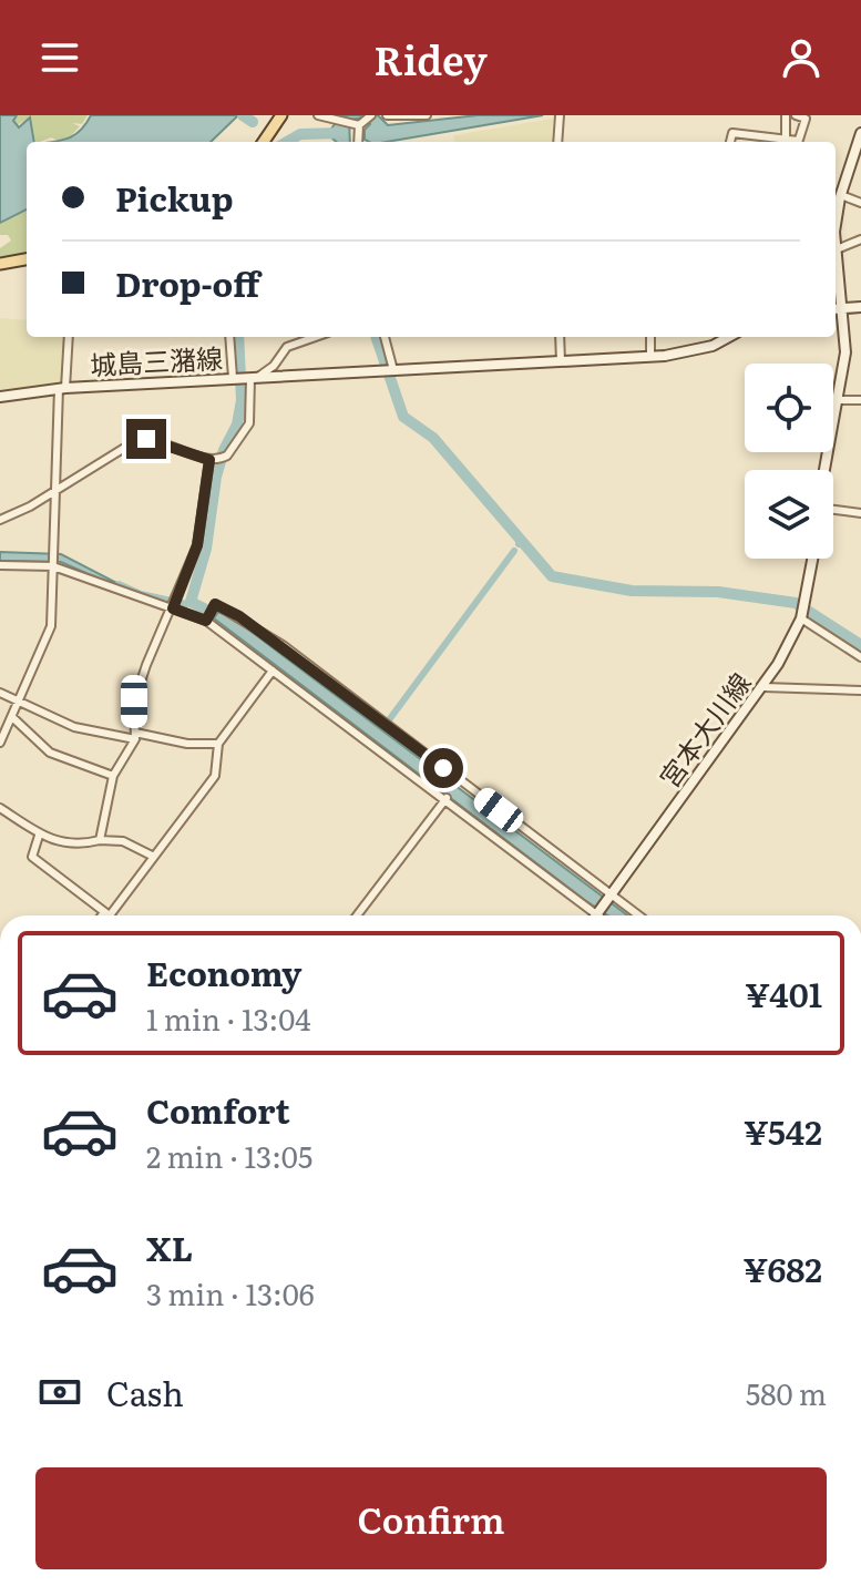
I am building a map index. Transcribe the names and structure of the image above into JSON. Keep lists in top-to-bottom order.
{
  "streets": {
    "main road": ["城島三潴線", "宮本大川線"]
  },
  "page": {
    "header": "Ridey",
    "banner": ["Pickup", "Drop-off"],
    "list": [
      {
        "name": "Economy",
        "note": "1 min · 13:04",
        "value": "¥401"
      },
      {
        "name": "Comfort",
        "note": "2 min · 13:05",
        "value": "¥542"
      },
      {
        "name": "XL",
        "note": "3 min · 13:06",
        "value": "¥682"
      }
    ],
    "pay": ["Cash", "580 m"],
    "buttons": "Confirm"
  }
}
